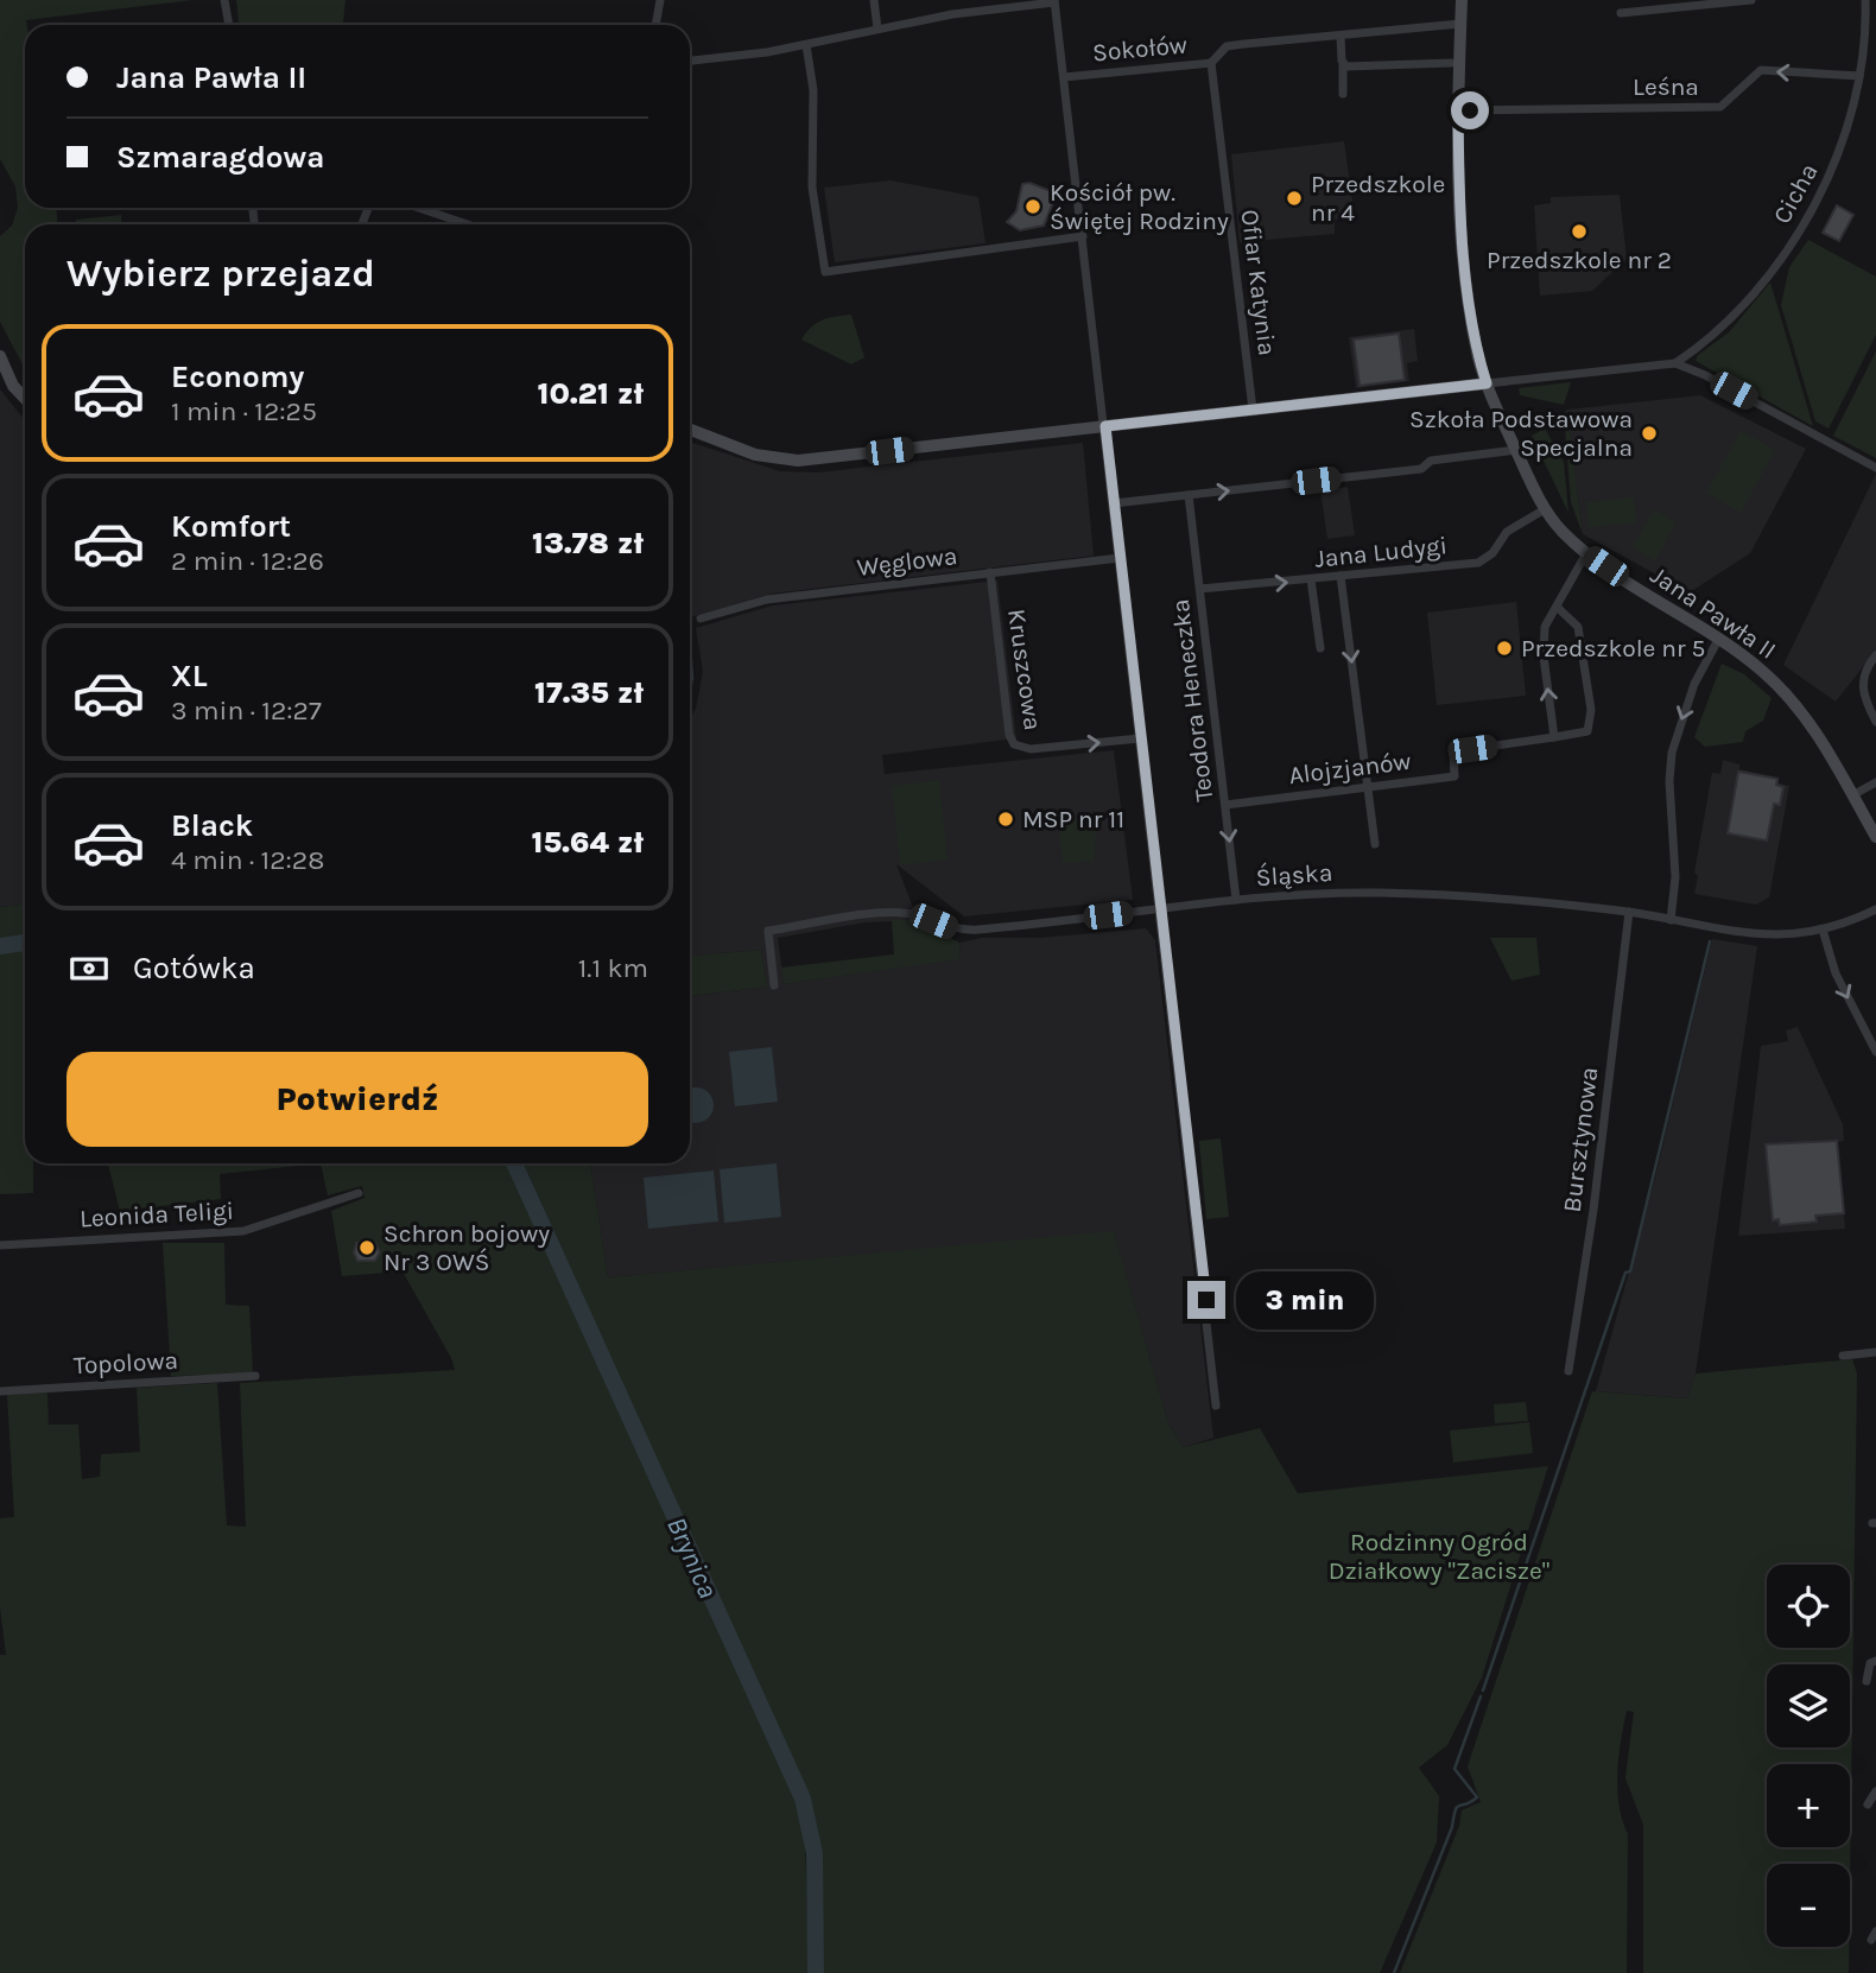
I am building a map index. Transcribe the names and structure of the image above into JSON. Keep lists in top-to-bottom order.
{
  "streets": {
    "street": [
      "Sokołów",
      "Leśna",
      "Cicha",
      "Ofiar Katynia",
      "Jana Ludygi",
      "Węglowa",
      "Jana Pawła II",
      "Kruszcowa",
      "Teodora Heneczka",
      "Alojzjanów",
      "Śląska",
      "Bursztynowa",
      "Leonida Teligi",
      "Topolowa"
    ]
  },
  "crossings": [
    ["Sokołów", "Ofiar Katynia"],
    ["Sokołów", "Jana Pawła II"],
    ["Leśna", "Cicha"],
    ["Leśna", "Jana Pawła II"],
    ["Jana Ludygi", "Jana Pawła II"],
    ["Jana Ludygi", "Teodora Heneczka"],
    ["Węglowa", "Kruszcowa"],
    ["Teodora Heneczka", "Alojzjanów"],
    ["Teodora Heneczka", "Śląska"],
    ["Śląska", "Bursztynowa"]
  ],
  "one_way": ["Leśna"],
  "water": ["Brynica"],
  "parks": ["Rodzinny Ogród Działkowy \"Zacisze\""],
  "places": [
    "Przedszkole nr 4",
    "Kościół pw. Świętej Rodziny",
    "Przedszkole nr 2",
    "Szkoła Podstawowa Specjalna",
    "Przedszkole nr 5",
    "MSP nr 11",
    "Schron bojowy Nr 3 OWŚ"
  ],
  "page": {
    "banner": ["Jana Pawła II", "Szmaragdowa"],
    "heading": "Wybierz przejazd",
    "list": [
      {
        "name": "Economy",
        "note": "1 min · 12:25",
        "value": "10.21 zł"
      },
      {
        "name": "Komfort",
        "note": "2 min · 12:26",
        "value": "13.78 zł"
      },
      {
        "name": "XL",
        "note": "3 min · 12:27",
        "value": "17.35 zł"
      },
      {
        "name": "Black",
        "note": "4 min · 12:28",
        "value": "15.64 zł"
      }
    ],
    "pay": ["Gotówka", "1.1 km"],
    "buttons": "Potwierdź",
    "bubble": "3 min",
    "map_buttons": ["+", "−"]
  }
}
